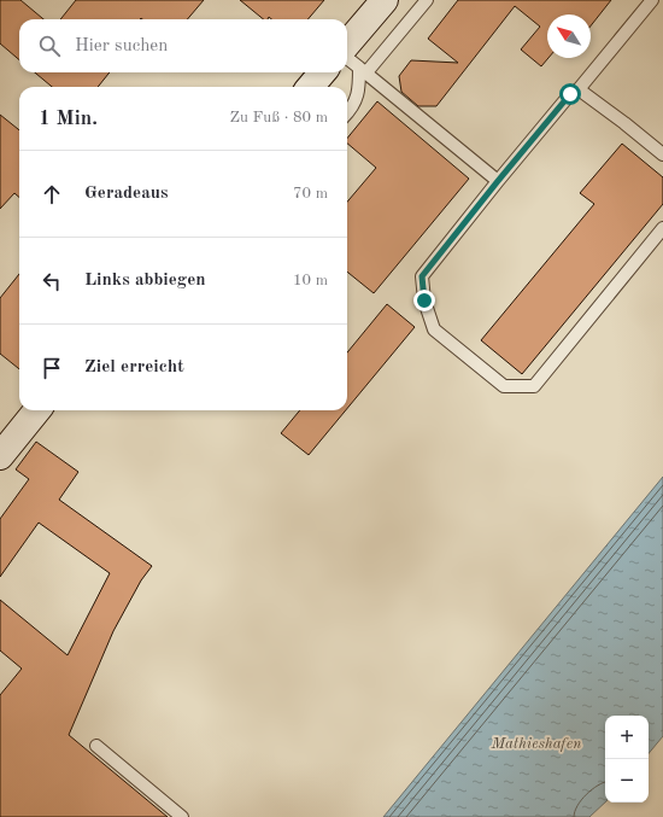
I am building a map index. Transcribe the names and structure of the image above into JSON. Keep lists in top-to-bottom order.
{
  "water": ["Mathieshafen"],
  "north": "top left",
  "page": {
    "search": "Hier suchen",
    "heading": ["1 Min.", "Zu Fuß · 80 m"],
    "list": [
      ["Geradeaus", "70 m"],
      ["Links abbiegen", "10 m"],
      "Ziel erreicht"
    ],
    "map_buttons": ["+", "−"]
  }
}
